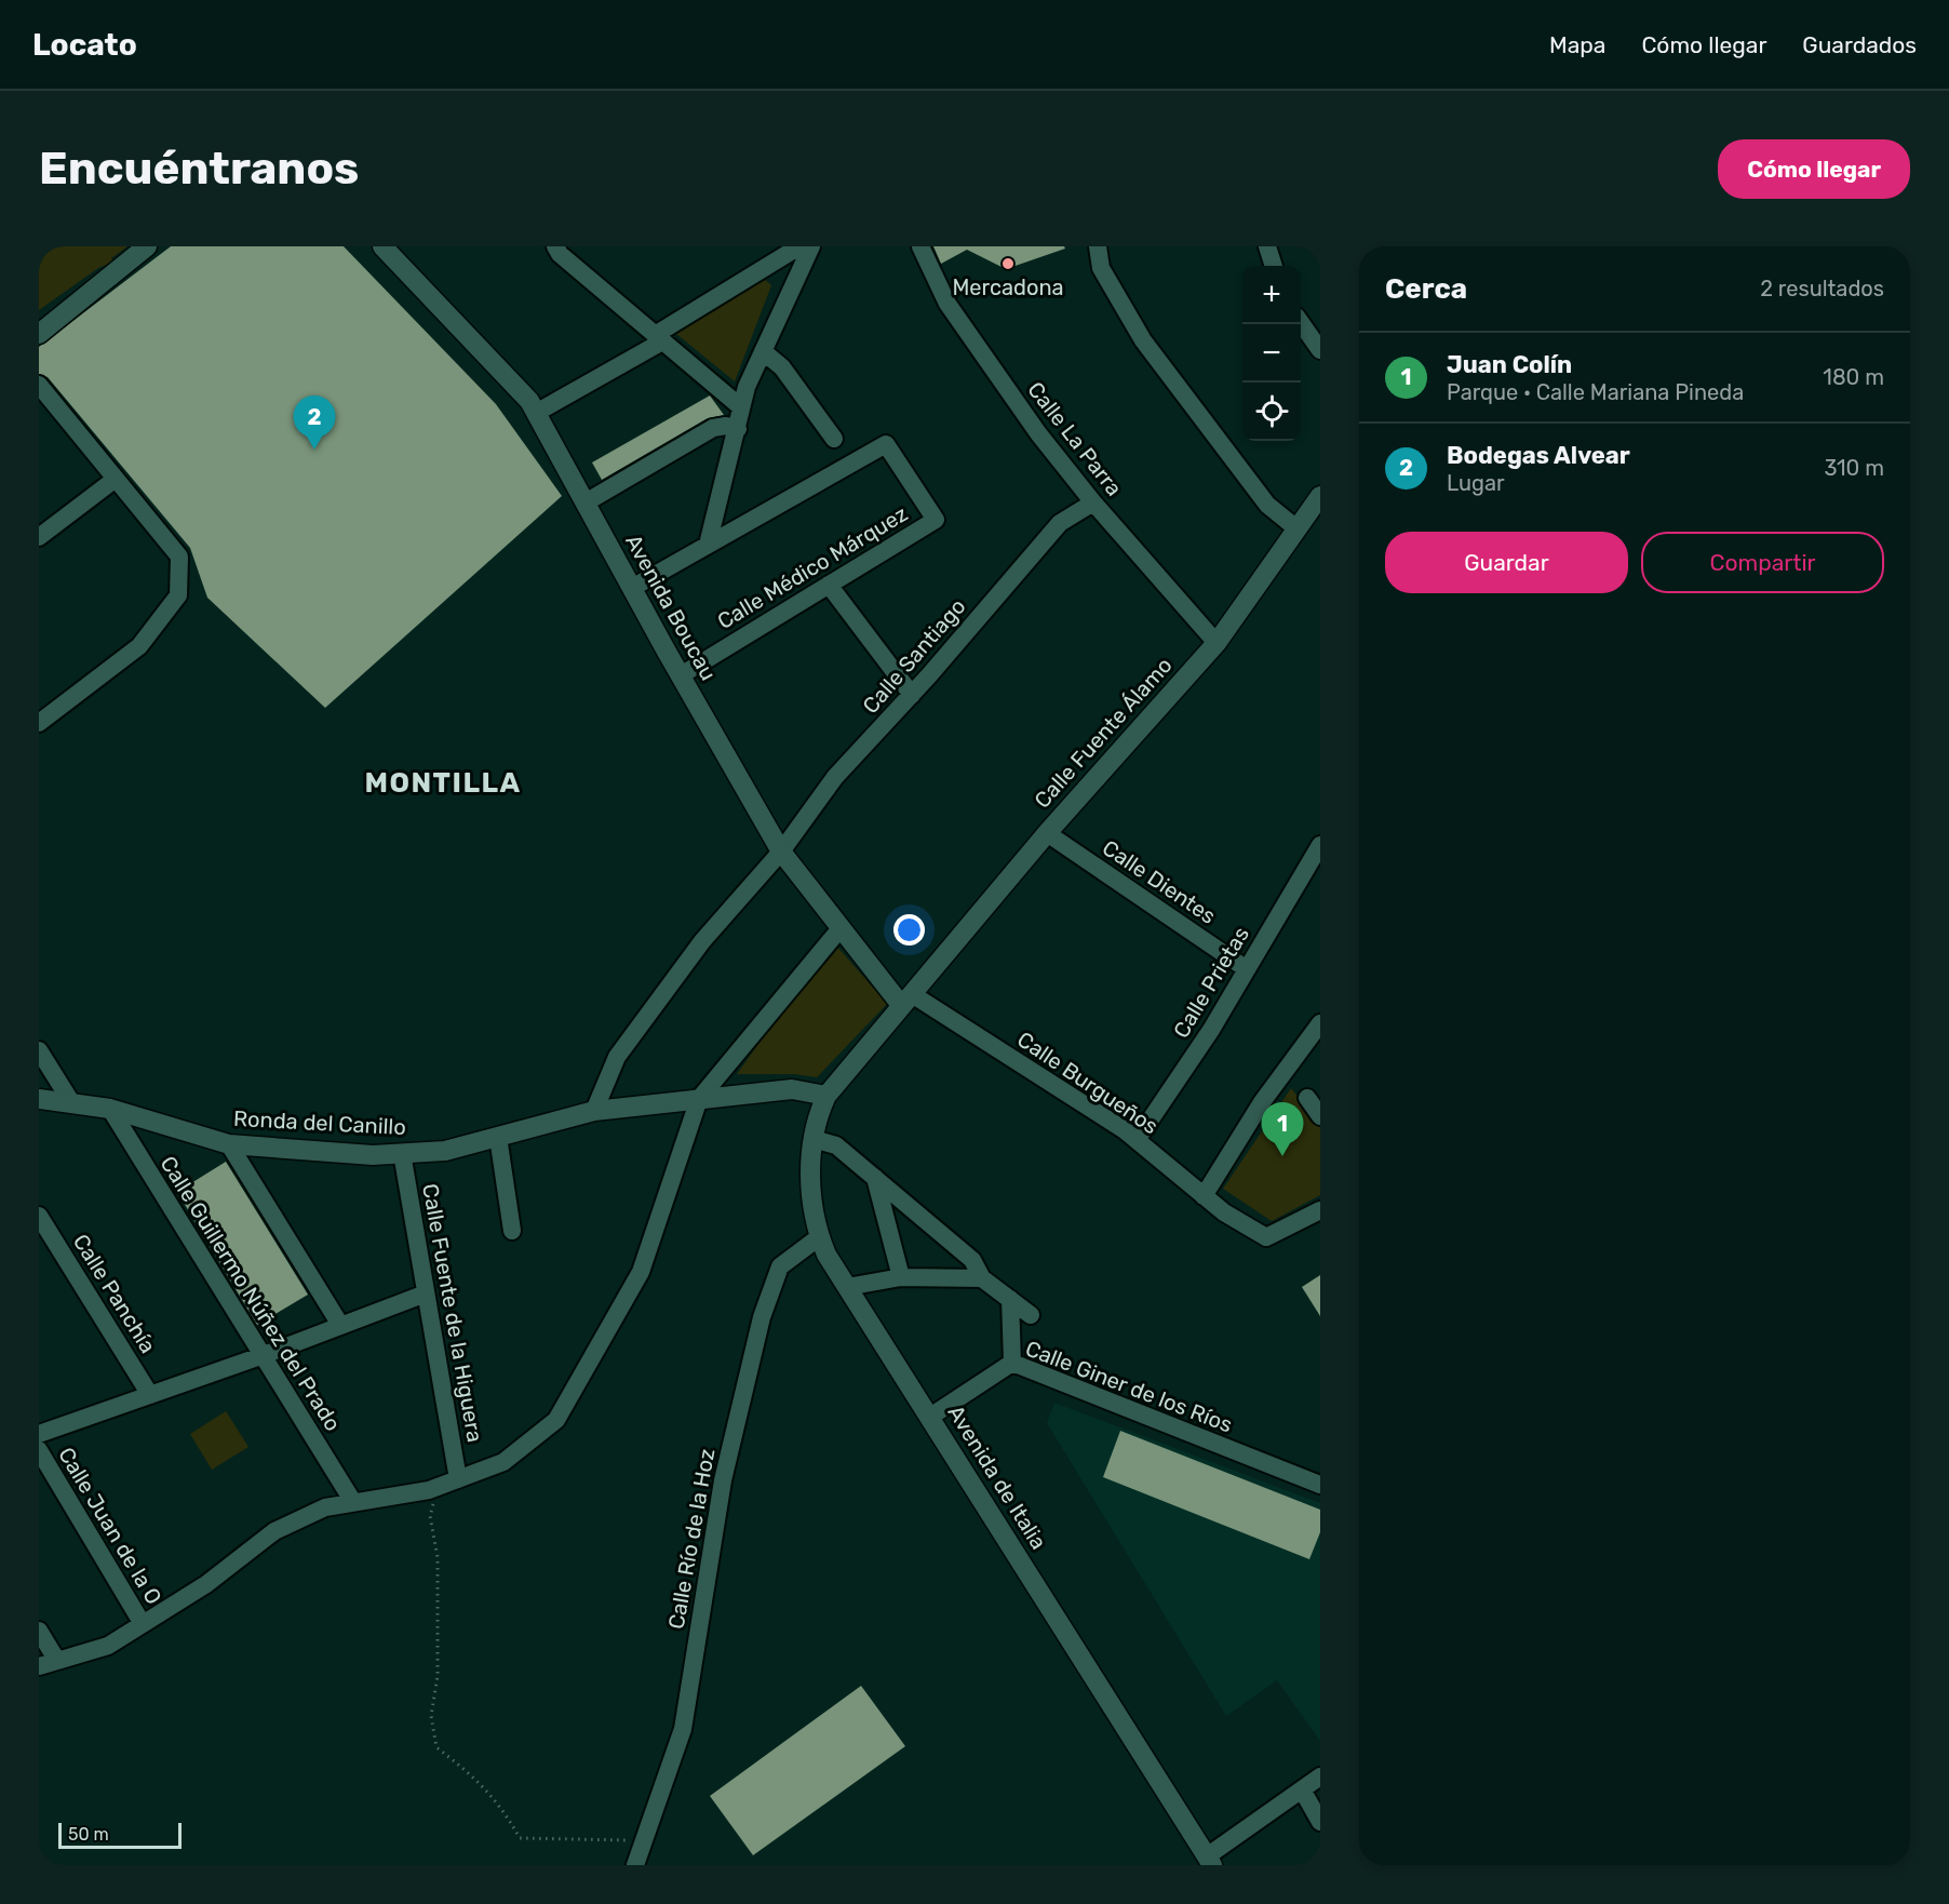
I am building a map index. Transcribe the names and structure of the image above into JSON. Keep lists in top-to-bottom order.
{
  "streets": {
    "street": [
      "Calle La Parra",
      "Calle Médico Márquez",
      "Avenida Boucau",
      "Calle Santiago",
      "Calle Fuente Álamo",
      "Calle Dientes",
      "Calle Prietas",
      "Calle Burgueños",
      "Ronda del Canillo",
      "Calle Panchía",
      "Calle Guillermo Núñez del Prado",
      "Calle Fuente de la Higuera",
      "Calle Giner de los Ríos",
      "Avenida de Italia",
      "Calle Juan de la O",
      "Calle Río de la Hoz"
    ]
  },
  "crossings": [
    ["Calle La Parra", "Calle Santiago"],
    ["Calle La Parra", "Calle Fuente Álamo"],
    ["Calle Médico Márquez", "Avenida Boucau"],
    ["Avenida Boucau", "Calle Santiago"],
    ["Avenida Boucau", "Calle Fuente Álamo"],
    ["Avenida Boucau", "Calle Burgueños"],
    ["Avenida Boucau", "Avenida de Italia"],
    ["Calle Santiago", "Ronda del Canillo"],
    ["Calle Fuente Álamo", "Calle Dientes"],
    ["Calle Fuente Álamo", "Calle Burgueños"],
    ["Calle Fuente Álamo", "Avenida de Italia"],
    ["Calle Dientes", "Calle Prietas"],
    ["Calle Prietas", "Calle Burgueños"],
    ["Calle Burgueños", "Avenida de Italia"],
    ["Ronda del Canillo", "Calle Guillermo Núñez del Prado"],
    ["Ronda del Canillo", "Calle Fuente de la Higuera"],
    ["Ronda del Canillo", "Avenida de Italia"],
    ["Calle Giner de los Ríos", "Avenida de Italia"],
    ["Avenida de Italia", "Calle Río de la Hoz"]
  ],
  "districts": ["MONTILLA"],
  "places": ["Mercadona"],
  "scale_bar": "50 m",
  "page": {
    "header": "Locato",
    "nav": ["Mapa", "Cómo llegar", "Guardados"],
    "buttons": [
      "Cómo llegar",
      ["Guardar", "Compartir"]
    ],
    "title": "Encuéntranos",
    "heading": ["Cerca", "2 resultados"],
    "map_buttons": ["+", "−"],
    "list": [
      {
        "mark": "1",
        "name": "Juan Colín",
        "note": "Parque · Calle Mariana Pineda",
        "value": "180 m"
      },
      {
        "mark": "2",
        "name": "Bodegas Alvear",
        "note": "Lugar",
        "value": "310 m"
      }
    ],
    "pins": ["2", "1"],
    "scale": "50 m"
  }
}
